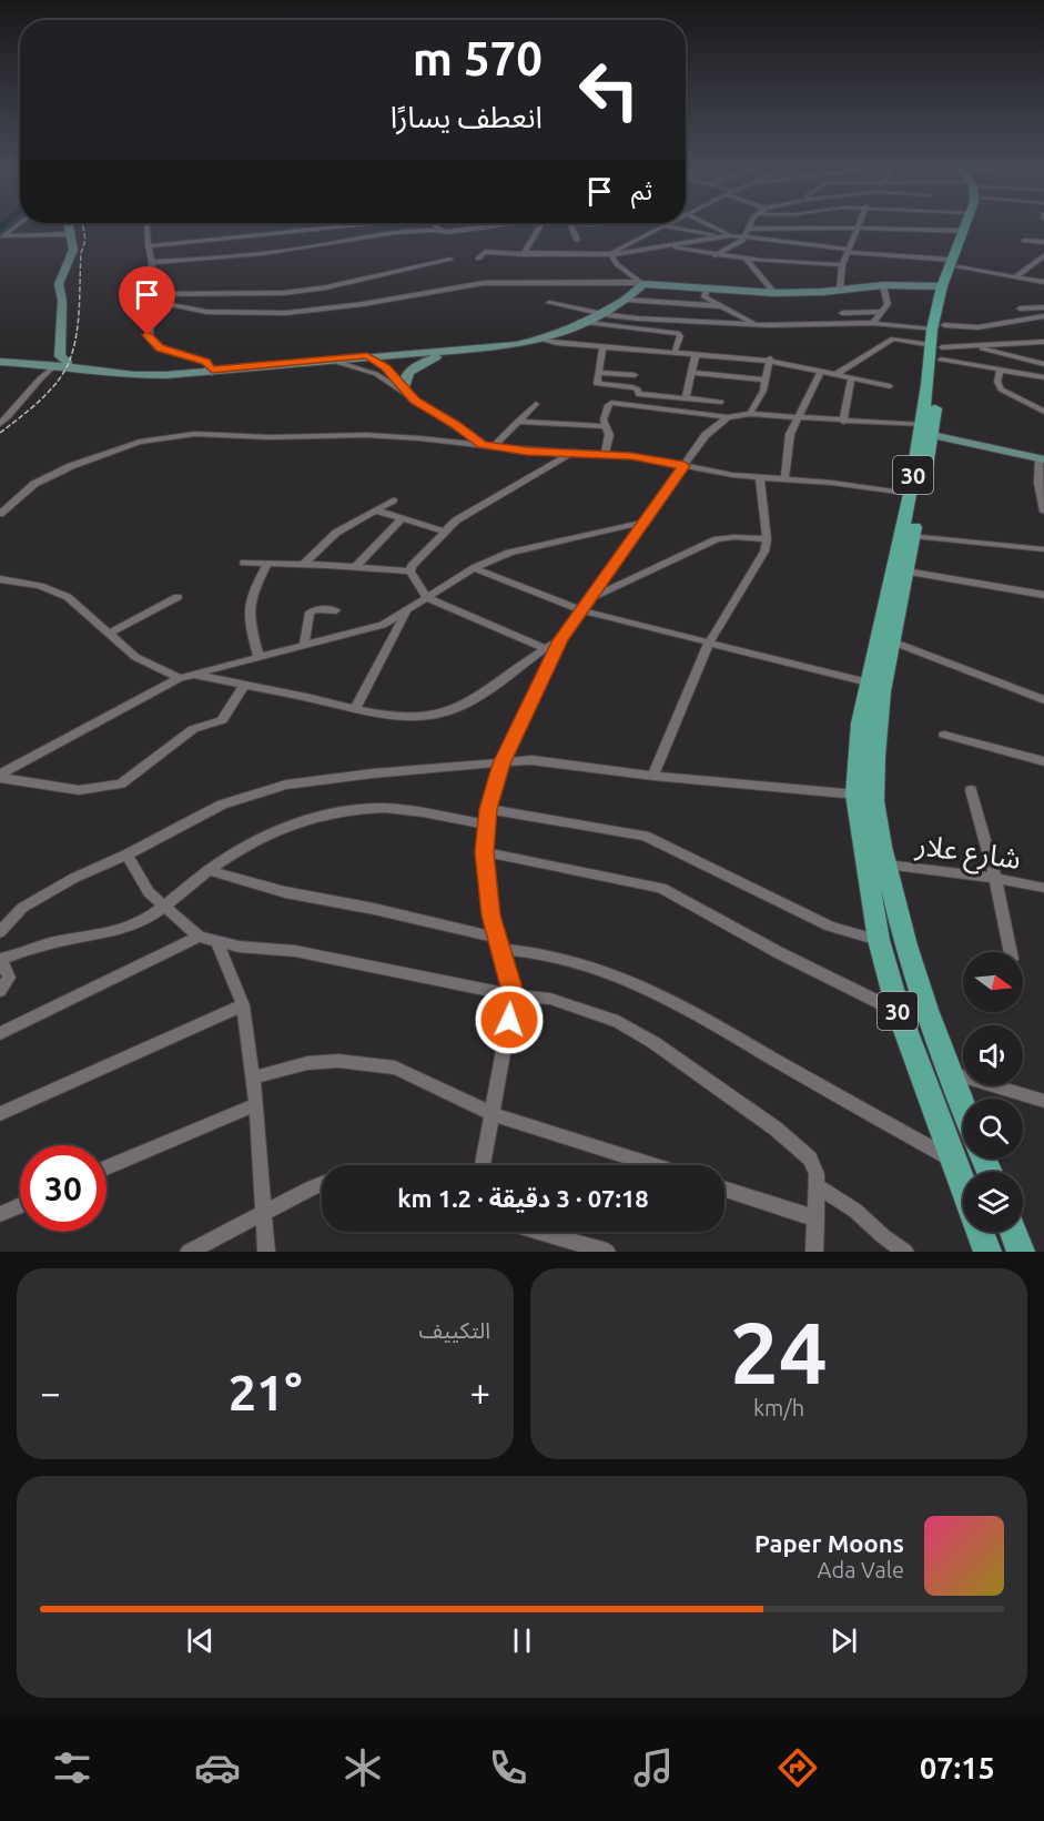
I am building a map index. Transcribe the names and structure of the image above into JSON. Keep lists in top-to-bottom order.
{
  "streets": {
    "main road": ["30"],
    "street": ["شارع علار"]
  },
  "crossings": [
    ["30", "شارع علار"]
  ],
  "north": "right",
  "page": {
    "turn": ["570 m", "انعطف يسارًا"],
    "then": "ثم",
    "limit": "30",
    "trip": "07:18 · 3 دقيقة · 1.2 km",
    "tile": [
      ["24", "km/h"],
      "التكييف"
    ],
    "heat": ["−", "21°", "+"],
    "song": ["Paper Moons", "Ada Vale"],
    "tabs": "07:15"
  }
}
